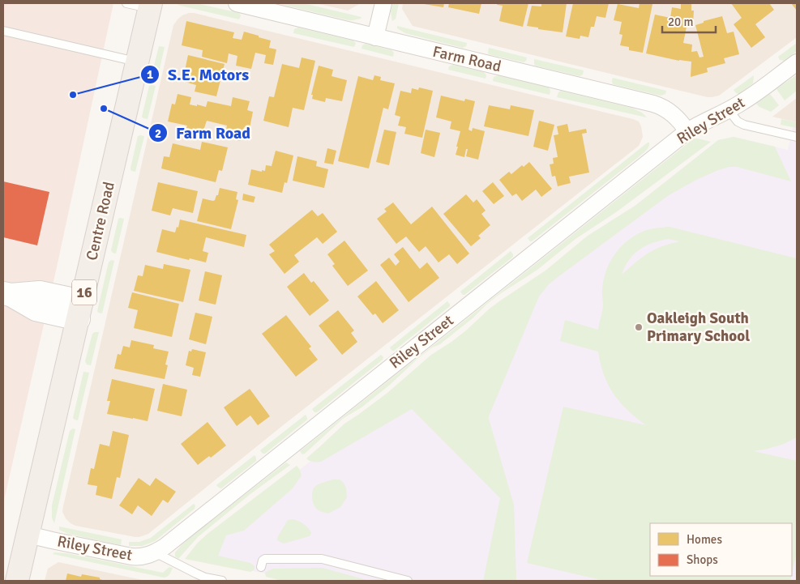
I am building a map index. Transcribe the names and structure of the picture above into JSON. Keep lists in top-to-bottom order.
{
  "streets": {
    "main road": ["Centre Road", "16"],
    "street": ["Farm Road", "Riley Street"]
  },
  "crossings": [
    ["Farm Road", "Riley Street"],
    ["Riley Street", "Centre Road"]
  ],
  "places": ["S.E. Motors", "Farm Road", "Oakleigh South Primary School"],
  "legend": ["Homes", "Shops"],
  "scale_bar": "20 m"
}
